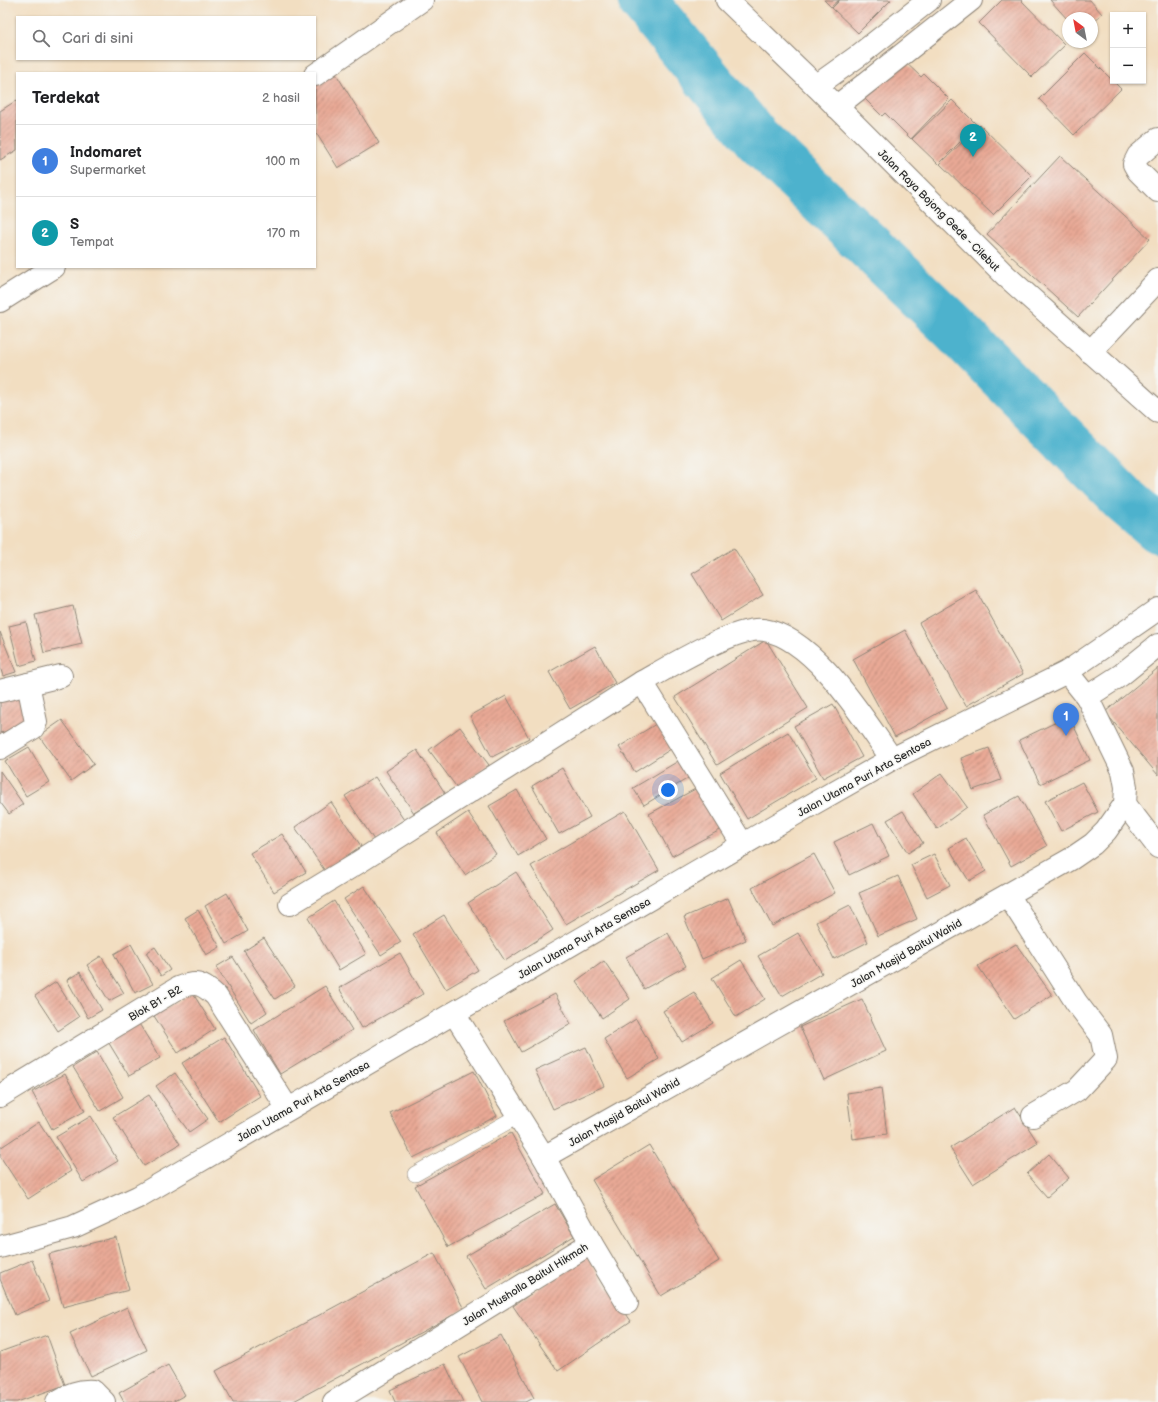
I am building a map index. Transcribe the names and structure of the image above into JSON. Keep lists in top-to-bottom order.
{
  "streets": {
    "street": [
      "Jalan Raya Bojong Gede - Cilebut",
      "Jalan Utama Puri Arta Sentosa",
      "Jalan Masjid Baitul Wahid",
      "Blok B1 - B2",
      "Jalan Musholla Baitul Hikmah"
    ]
  },
  "crossings": [
    ["Jalan Utama Puri Arta Sentosa", "Blok B1 - B2"],
    ["Jalan Utama Puri Arta Sentosa", "Jalan Musholla Baitul Hikmah"],
    ["Jalan Masjid Baitul Wahid", "Jalan Musholla Baitul Hikmah"]
  ],
  "north": "top left",
  "page": {
    "map_buttons": ["+", "−"],
    "search": "Cari di sini",
    "heading": ["Terdekat", "2 hasil"],
    "pins": ["2", "1"],
    "list": [
      {
        "mark": "1",
        "name": "Indomaret",
        "note": "Supermarket",
        "value": "100 m"
      },
      {
        "mark": "2",
        "name": "S",
        "note": "Tempat",
        "value": "170 m"
      }
    ]
  }
}
